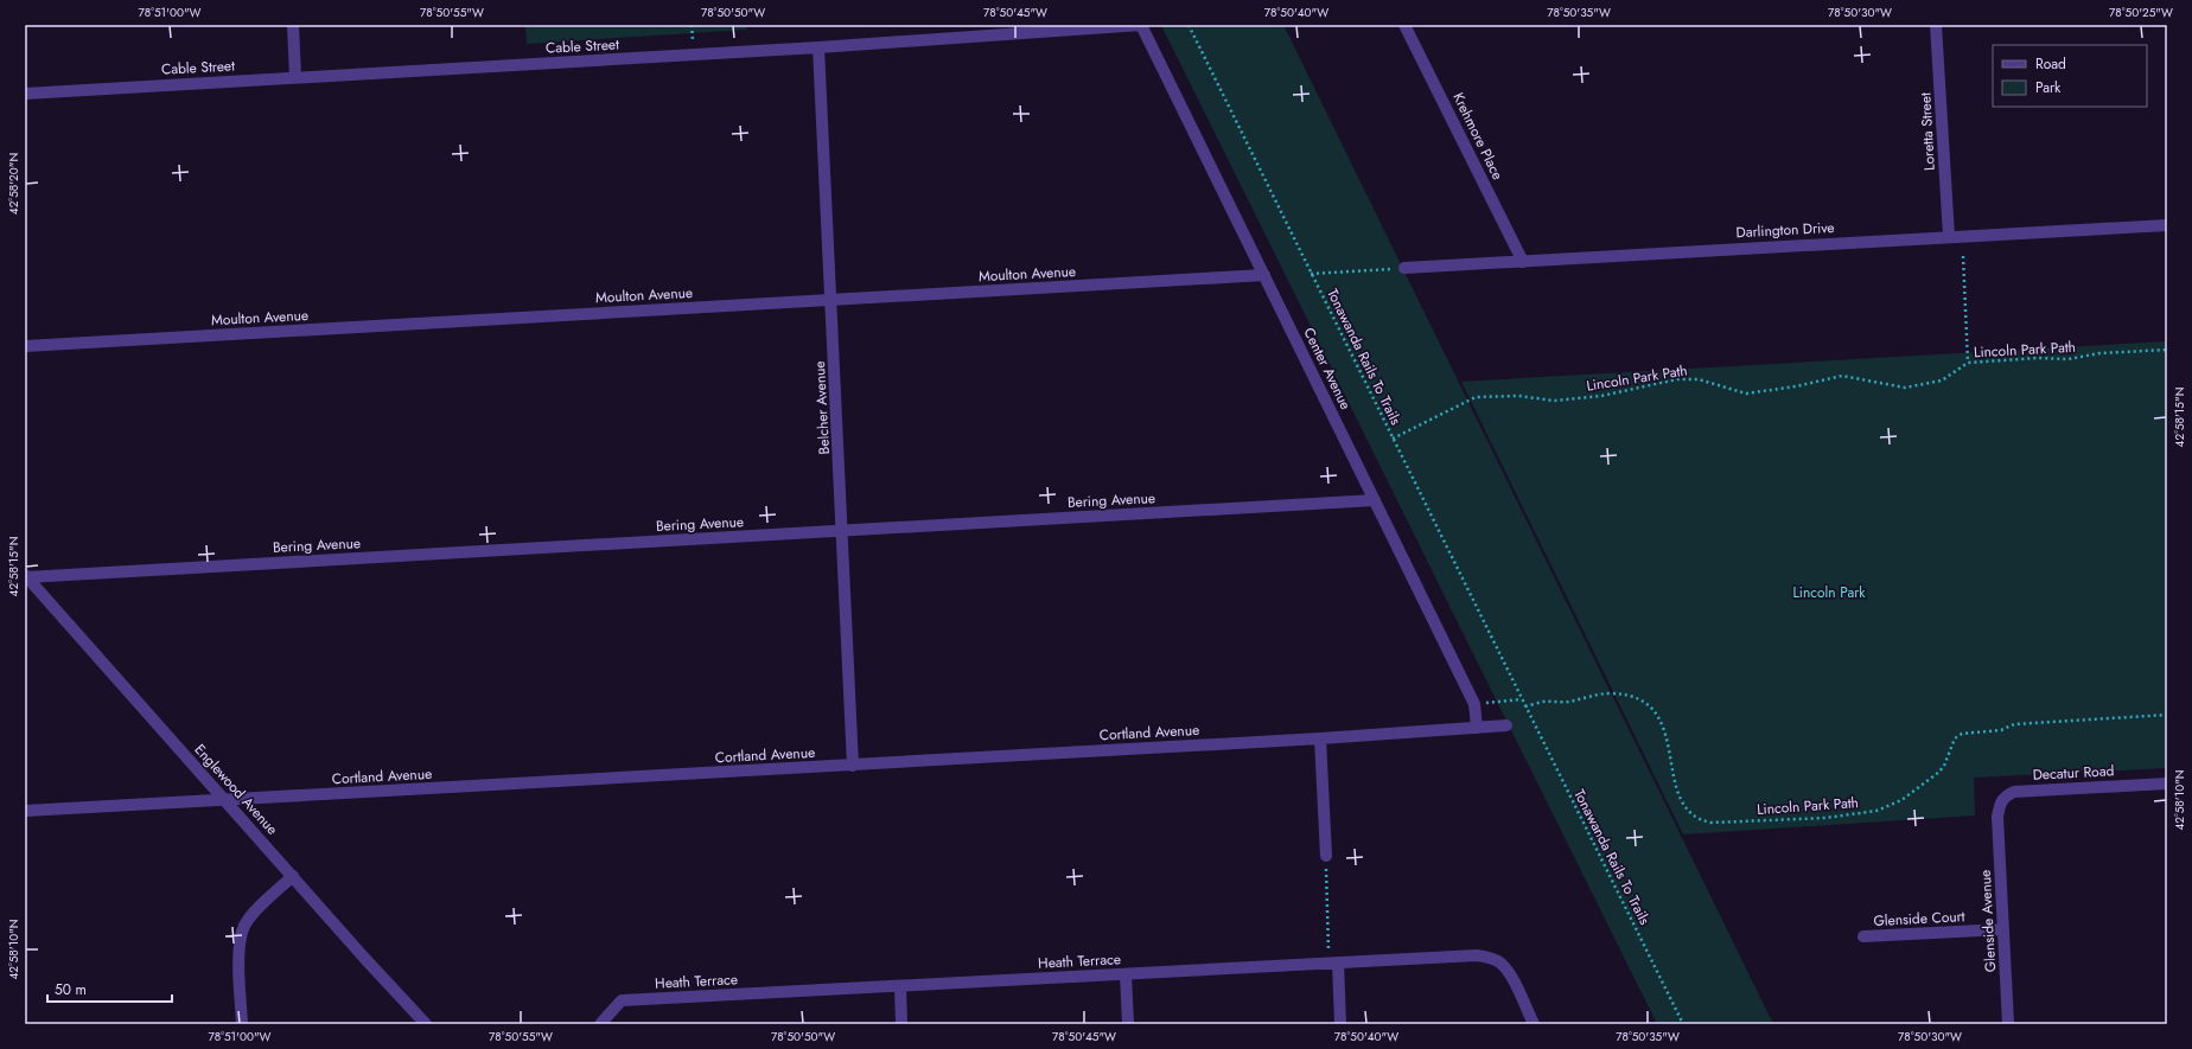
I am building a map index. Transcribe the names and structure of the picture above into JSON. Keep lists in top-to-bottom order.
{
  "streets": {
    "street": [
      "Cable Street",
      "Loretta Street",
      "Krehmore Place",
      "Darlington Drive",
      "Moulton Avenue",
      "Center Avenue",
      "Belcher Avenue",
      "Bering Avenue",
      "Cortland Avenue",
      "Decatur Road",
      "Englewood Avenue",
      "Glenside Court",
      "Glenside Avenue",
      "Heath Terrace"
    ],
    "path": ["Lincoln Park Path", "Tonawanda Rails To Trails"]
  },
  "crossings": [
    ["Cable Street", "Center Avenue"],
    ["Cable Street", "Belcher Avenue"],
    ["Loretta Street", "Darlington Drive"],
    ["Krehmore Place", "Darlington Drive"],
    ["Moulton Avenue", "Center Avenue"],
    ["Moulton Avenue", "Belcher Avenue"],
    ["Lincoln Park Path", "Tonawanda Rails To Trails"],
    ["Center Avenue", "Bering Avenue"],
    ["Center Avenue", "Cortland Avenue"],
    ["Belcher Avenue", "Bering Avenue"],
    ["Belcher Avenue", "Cortland Avenue"],
    ["Bering Avenue", "Englewood Avenue"],
    ["Cortland Avenue", "Englewood Avenue"],
    ["Decatur Road", "Glenside Avenue"],
    ["Glenside Court", "Glenside Avenue"]
  ],
  "parks": ["Lincoln Park"],
  "legend": ["Road", "Park"],
  "scale_bar": "50 m",
  "coordinates": [
    "78°51'00\"W",
    "78°50'55\"W",
    "78°50'50\"W",
    "78°50'45\"W",
    "78°50'40\"W",
    "78°50'35\"W",
    "78°50'30\"W",
    "78°50'25\"W",
    "42°58'20\"N",
    "42°58'15\"N",
    "42°58'10\"N"
  ]
}
